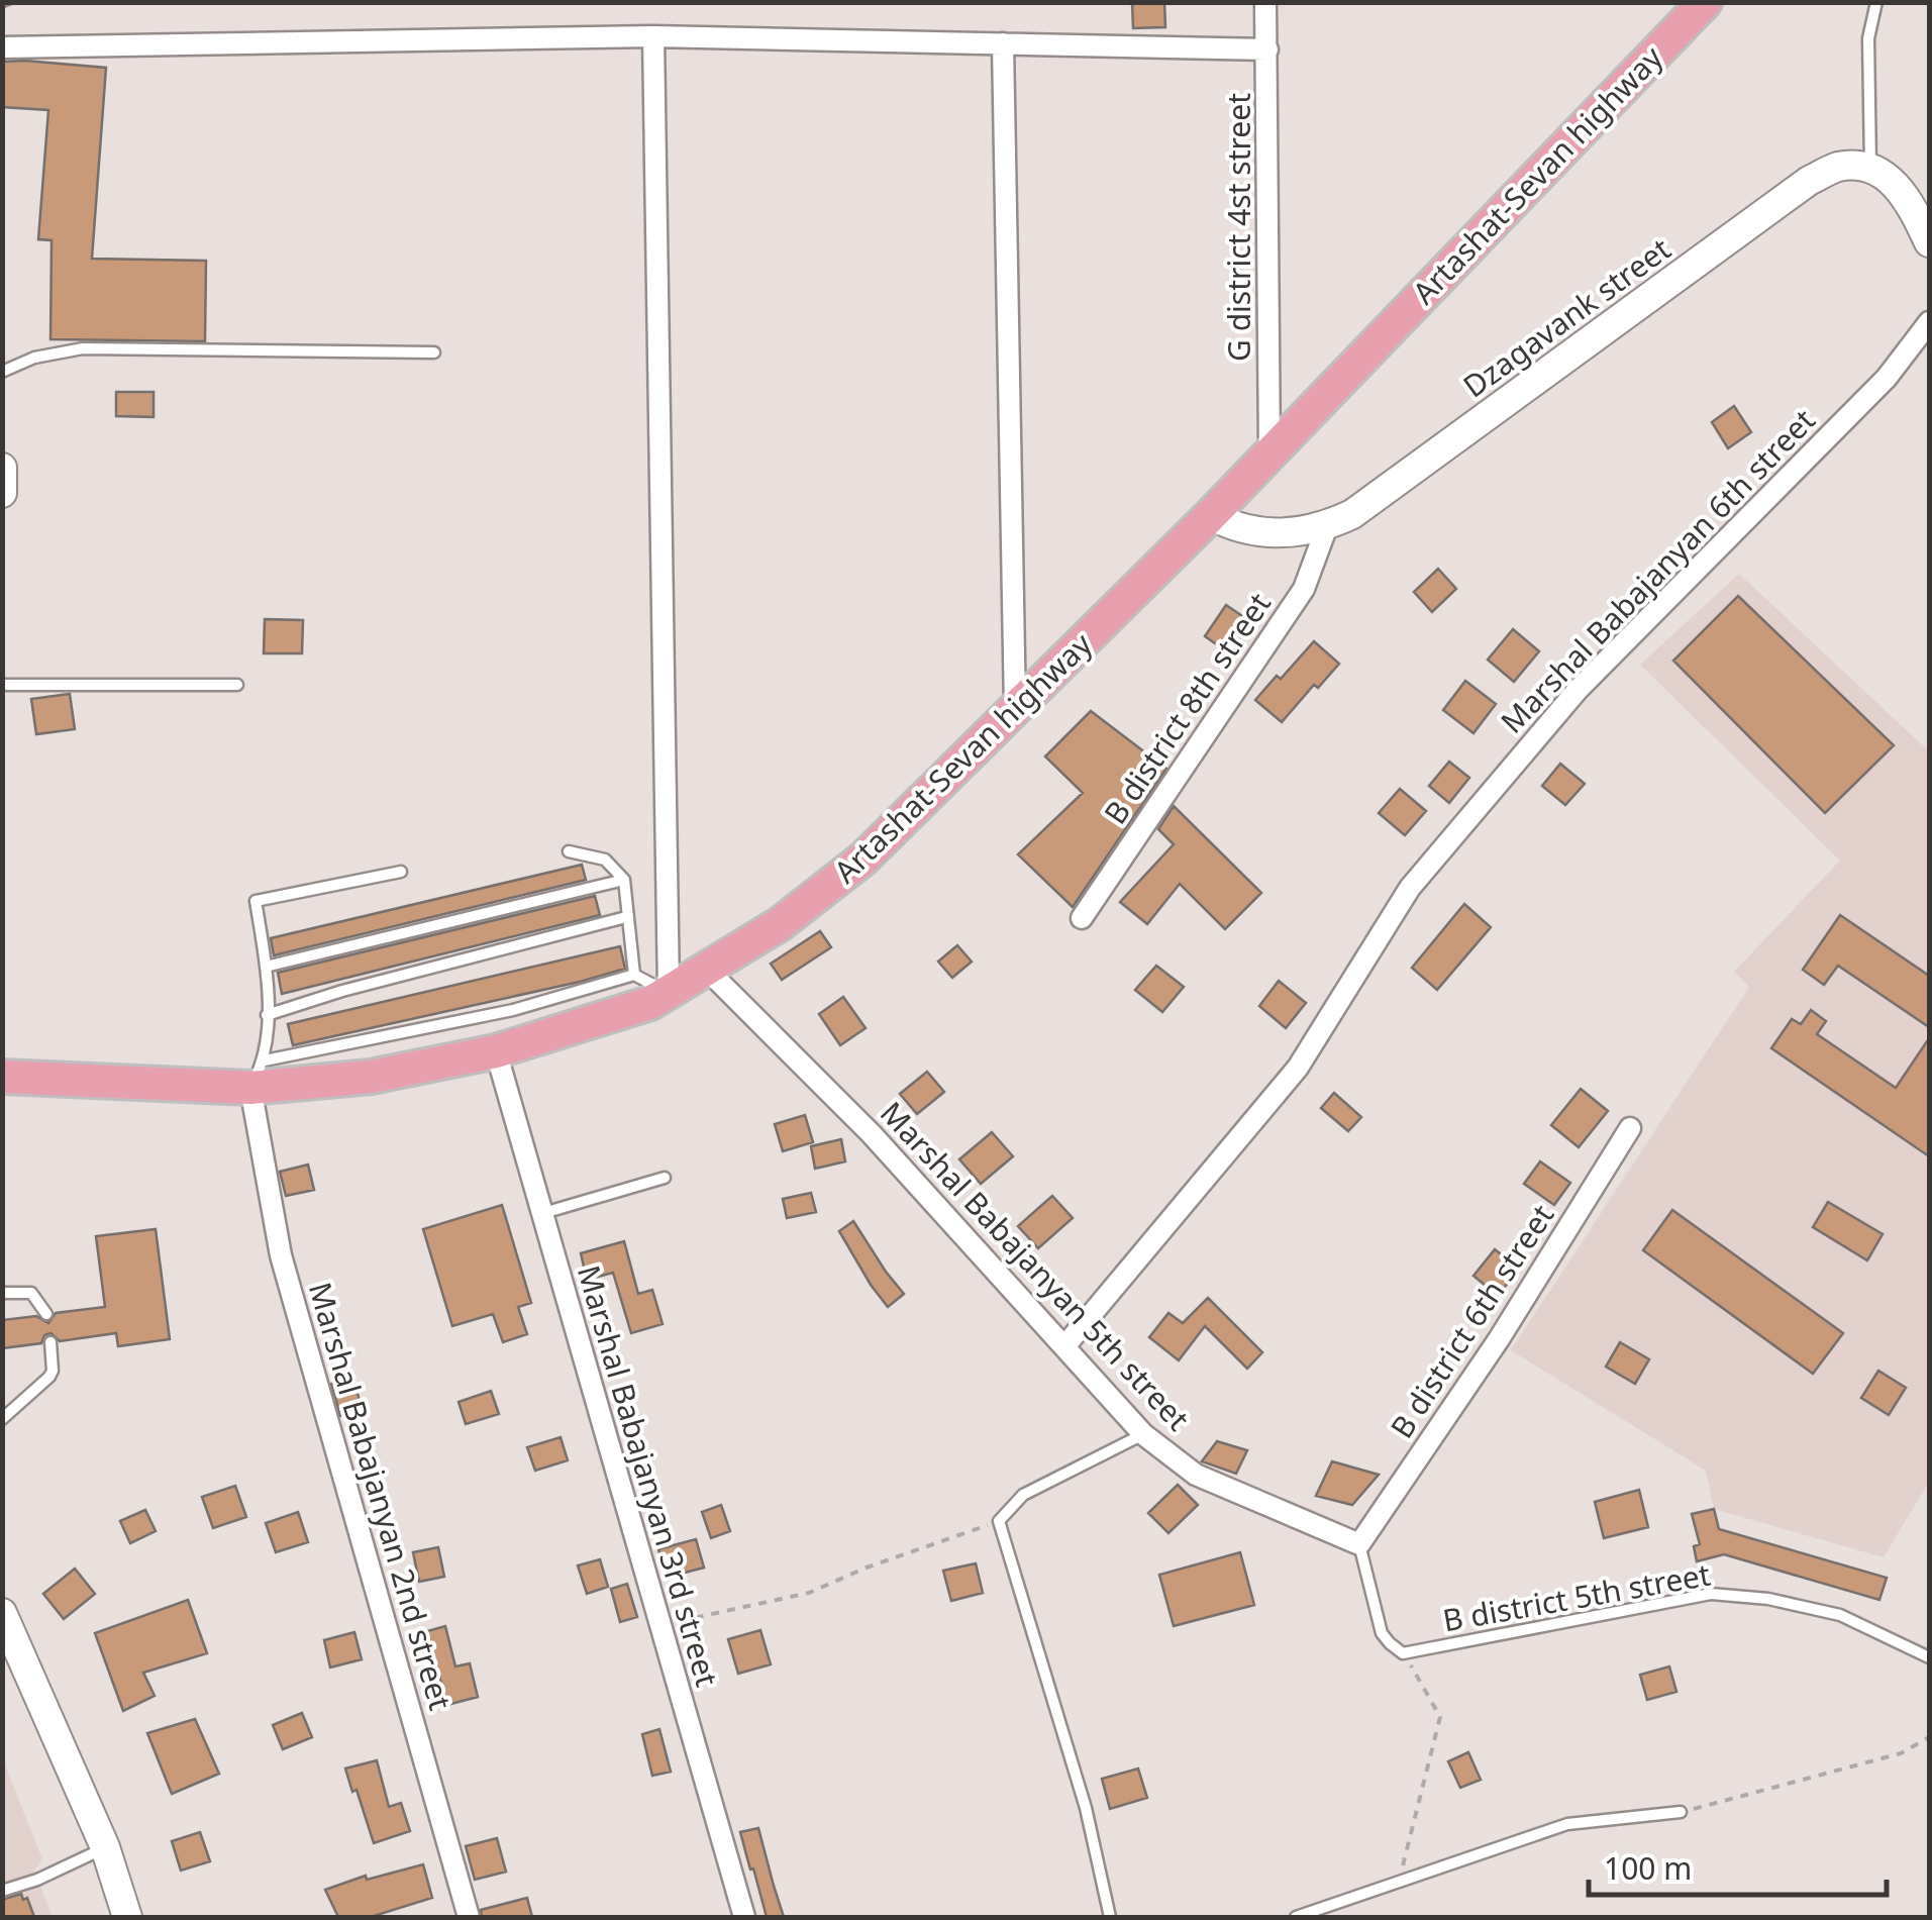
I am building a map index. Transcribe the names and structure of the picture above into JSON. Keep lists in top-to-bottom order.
{
  "streets": {
    "main road": ["Artashat-Sevan highway"],
    "street": [
      "G district 4st street",
      "Dzagavank street",
      "Marshal Babajanyan 6th street",
      "B district 8th street",
      "Marshal Babajanyan 5th street",
      "B district 6th street",
      "Marshal Babajanyan 3rd street",
      "Marshal Babajanyan 2nd street"
    ],
    "lane": ["B district 5th street"]
  },
  "crossings": [
    ["Artashat-Sevan highway", "G district 4st street"],
    ["Artashat-Sevan highway", "Dzagavank street"],
    ["Artashat-Sevan highway", "Marshal Babajanyan 5th street"],
    ["Artashat-Sevan highway", "Marshal Babajanyan 3rd street"],
    ["Artashat-Sevan highway", "Marshal Babajanyan 2nd street"],
    ["Dzagavank street", "B district 8th street"],
    ["Marshal Babajanyan 6th street", "Marshal Babajanyan 5th street"],
    ["Marshal Babajanyan 5th street", "B district 6th street"]
  ],
  "scale_bar": "100 m"
}
